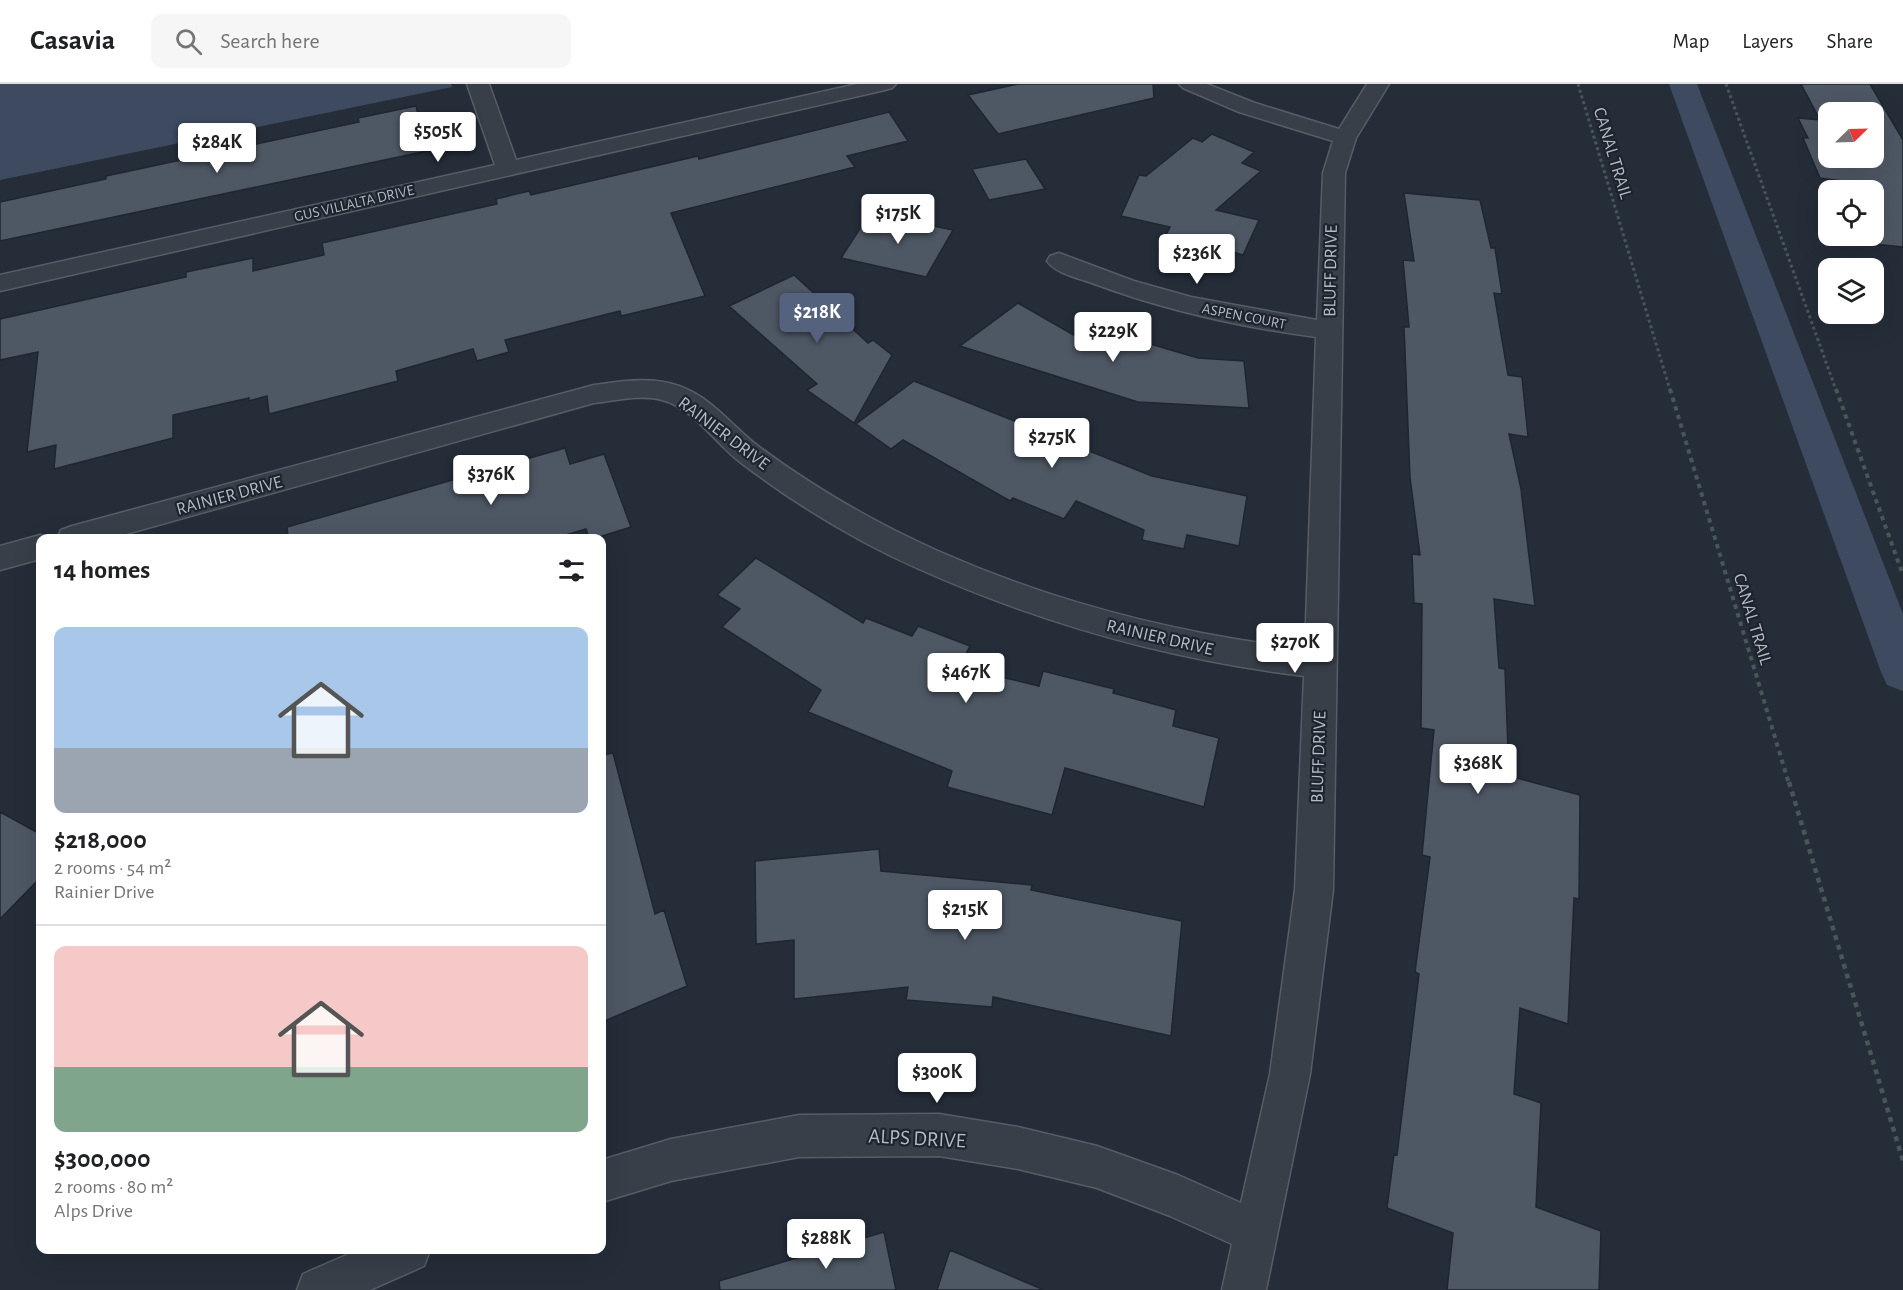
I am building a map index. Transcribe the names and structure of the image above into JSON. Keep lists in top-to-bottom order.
{
  "streets": {
    "street": [
      "GUS VILLALTA DRIVE",
      "BLUFF DRIVE",
      "ASPEN COURT",
      "RAINIER DRIVE",
      "ALPS DRIVE"
    ],
    "path": ["CANAL TRAIL"]
  },
  "crossings": [
    ["BLUFF DRIVE", "ASPEN COURT"],
    ["BLUFF DRIVE", "RAINIER DRIVE"],
    ["BLUFF DRIVE", "ALPS DRIVE"]
  ],
  "north": "top right",
  "page": {
    "header": "Casavia",
    "search": "Search here",
    "nav": ["Map", "Layers", "Share"],
    "price": [
      "$505K",
      "$284K",
      "$175K",
      "$236K",
      "$218K",
      "$229K",
      "$275K",
      "$376K",
      "$270K",
      "$467K",
      "$368K",
      "$215K",
      "$300K",
      "$288K"
    ],
    "heading": "14 homes",
    "list": [
      {
        "name": "$218,000",
        "note": "2 rooms · 54 m² · Rainier Drive"
      },
      {
        "name": "$300,000",
        "note": "2 rooms · 80 m² · Alps Drive"
      }
    ]
  }
}
